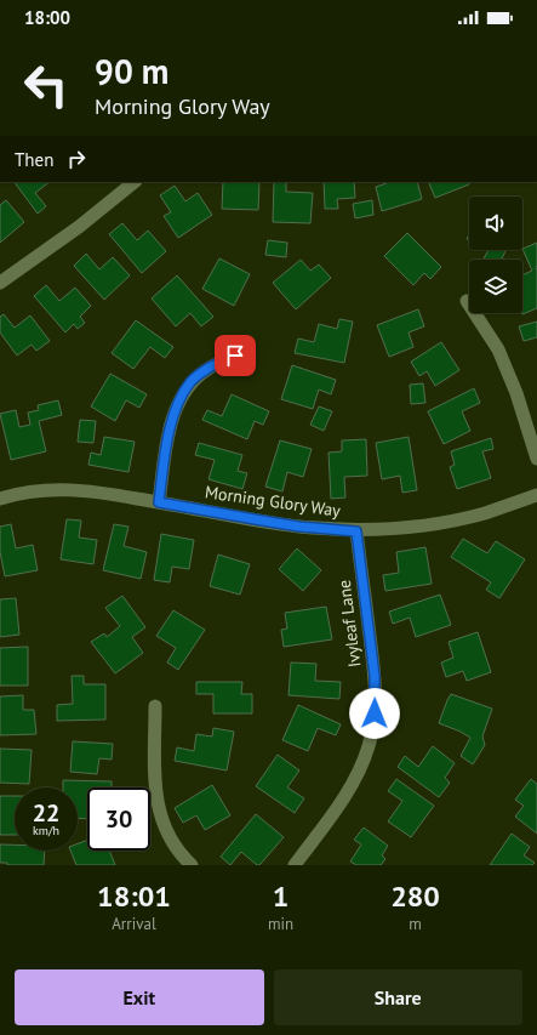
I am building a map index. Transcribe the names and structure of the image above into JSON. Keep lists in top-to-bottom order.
{
  "streets": {
    "street": ["Morning Glory Way", "Ivyleaf Lane"]
  },
  "crossings": [
    ["Morning Glory Way", "Ivyleaf Lane"]
  ],
  "page": {
    "status": "18:00",
    "turn": ["90 m", "Morning Glory Way"],
    "then": "Then",
    "speed": "22 km/h",
    "limit": "30",
    "eta": [
      "18:01",
      "Arrival",
      "1",
      "min",
      "280",
      "m"
    ],
    "buttons": ["Exit", "Share"]
  }
}
